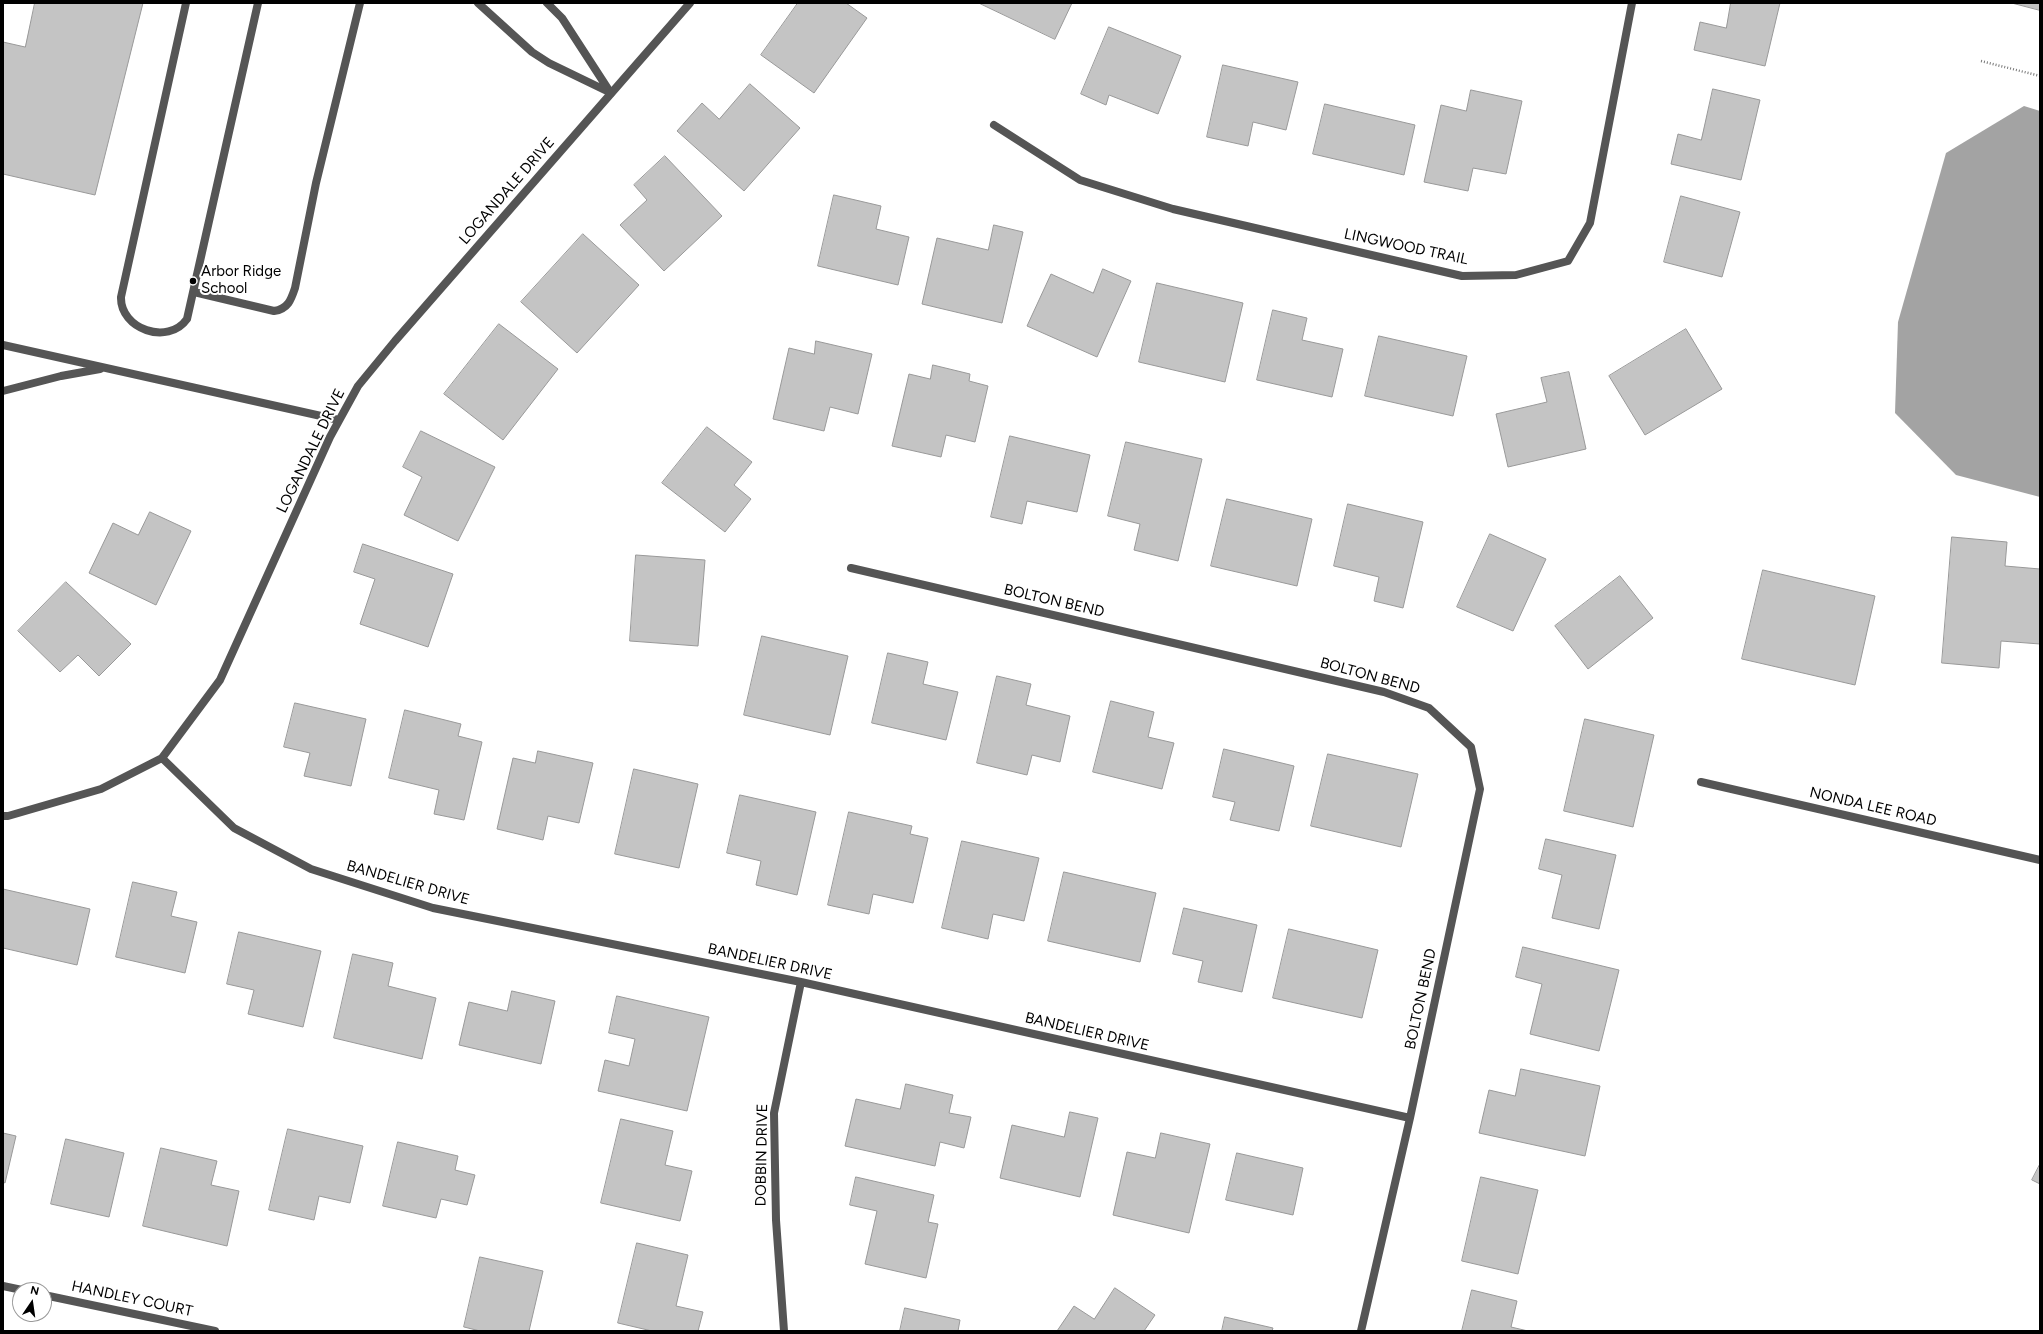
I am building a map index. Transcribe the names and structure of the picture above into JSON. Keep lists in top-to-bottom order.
{
  "streets": {
    "street": [
      "LOGANDALE DRIVE",
      "LINGWOOD TRAIL",
      "BOLTON BEND",
      "NONDA LEE ROAD",
      "BANDELIER DRIVE",
      "DOBBIN DRIVE",
      "HANDLEY COURT"
    ]
  },
  "crossings": [
    ["LOGANDALE DRIVE", "BANDELIER DRIVE"],
    ["BOLTON BEND", "BANDELIER DRIVE"],
    ["BANDELIER DRIVE", "DOBBIN DRIVE"]
  ],
  "places": ["Arbor Ridge School"],
  "north": "top"
}
